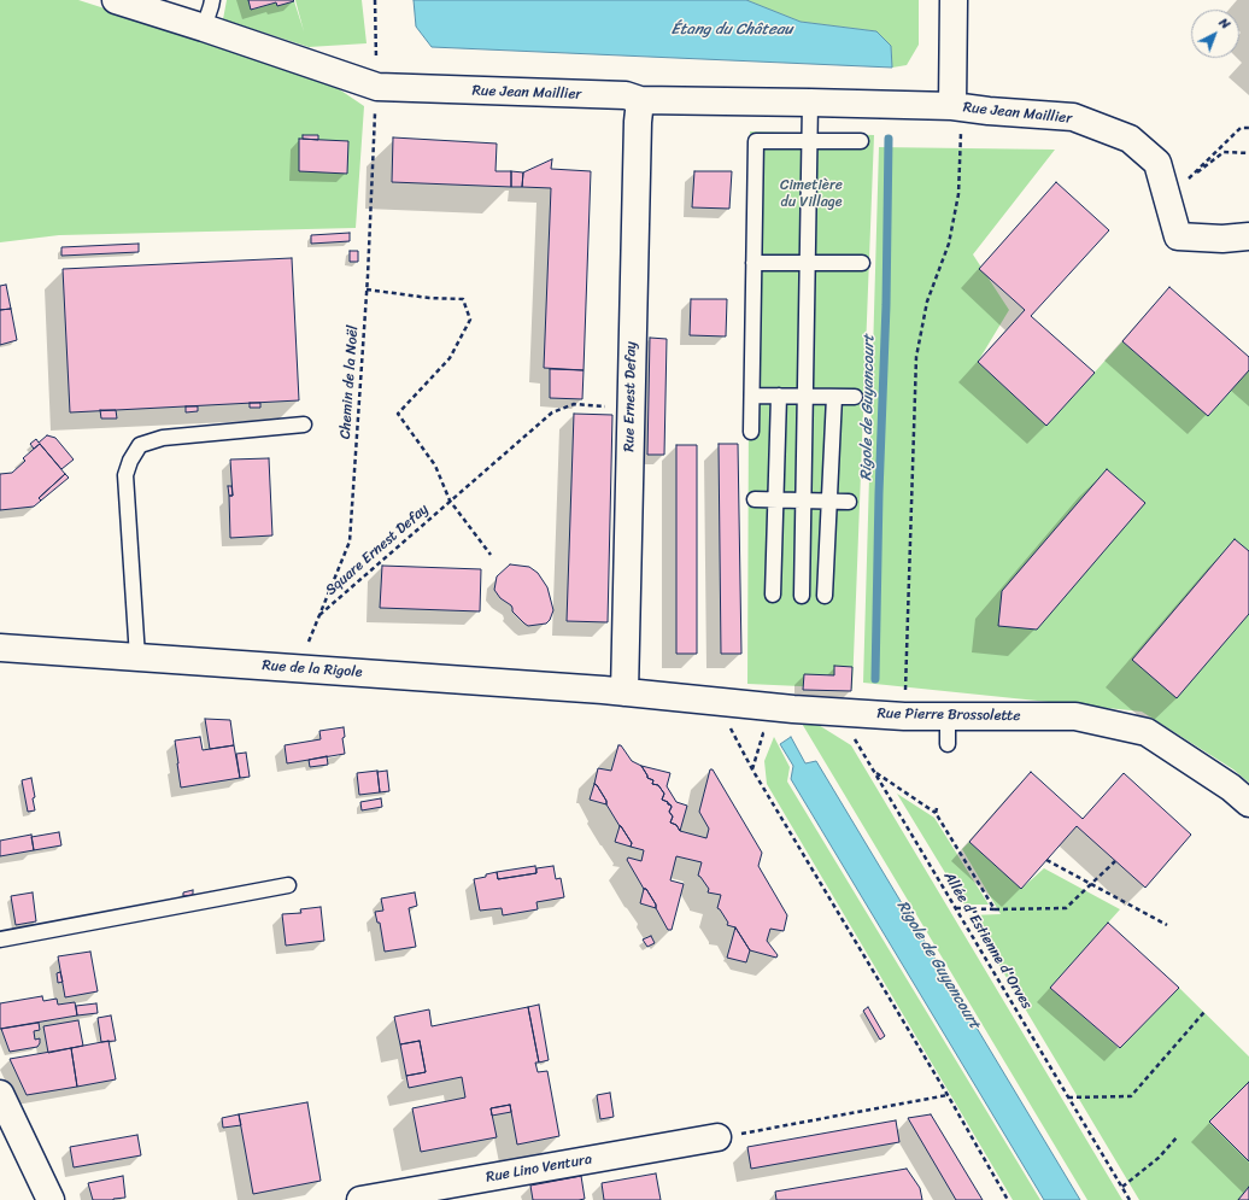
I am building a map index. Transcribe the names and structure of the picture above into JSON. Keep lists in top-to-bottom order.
{
  "streets": {
    "street": [
      "Rue Jean Maillier",
      "Rue Ernest Defay",
      "Rue de la Rigole",
      "Rue Pierre Brossolette",
      "Rue Lino Ventura"
    ],
    "path": ["Chemin de la Noël", "Square Ernest Defay", "Allée d'Estienne d'Orves"]
  },
  "crossings": [
    ["Rue Jean Maillier", "Chemin de la Noël"],
    ["Rue Jean Maillier", "Rue Ernest Defay"],
    ["Chemin de la Noël", "Square Ernest Defay"],
    ["Chemin de la Noël", "Rue de la Rigole"],
    ["Rue Ernest Defay", "Square Ernest Defay"],
    ["Rue Ernest Defay", "Rue de la Rigole"],
    ["Rue Ernest Defay", "Rue Pierre Brossolette"],
    ["Rue de la Rigole", "Rue Pierre Brossolette"]
  ],
  "water": ["Étang du Château", "Rigole de Guyancourt"],
  "parks": ["Cimetière du Village"],
  "north": "top right"
}
